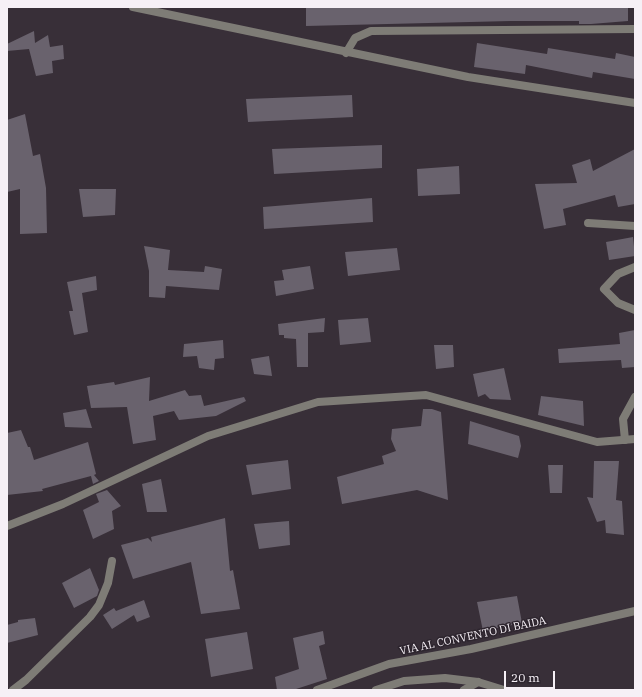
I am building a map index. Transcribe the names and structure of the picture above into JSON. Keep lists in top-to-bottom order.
{
  "streets": {
    "street": ["VIA AL CONVENTO DI BAIDA"]
  },
  "scale_bar": "20 m"
}
